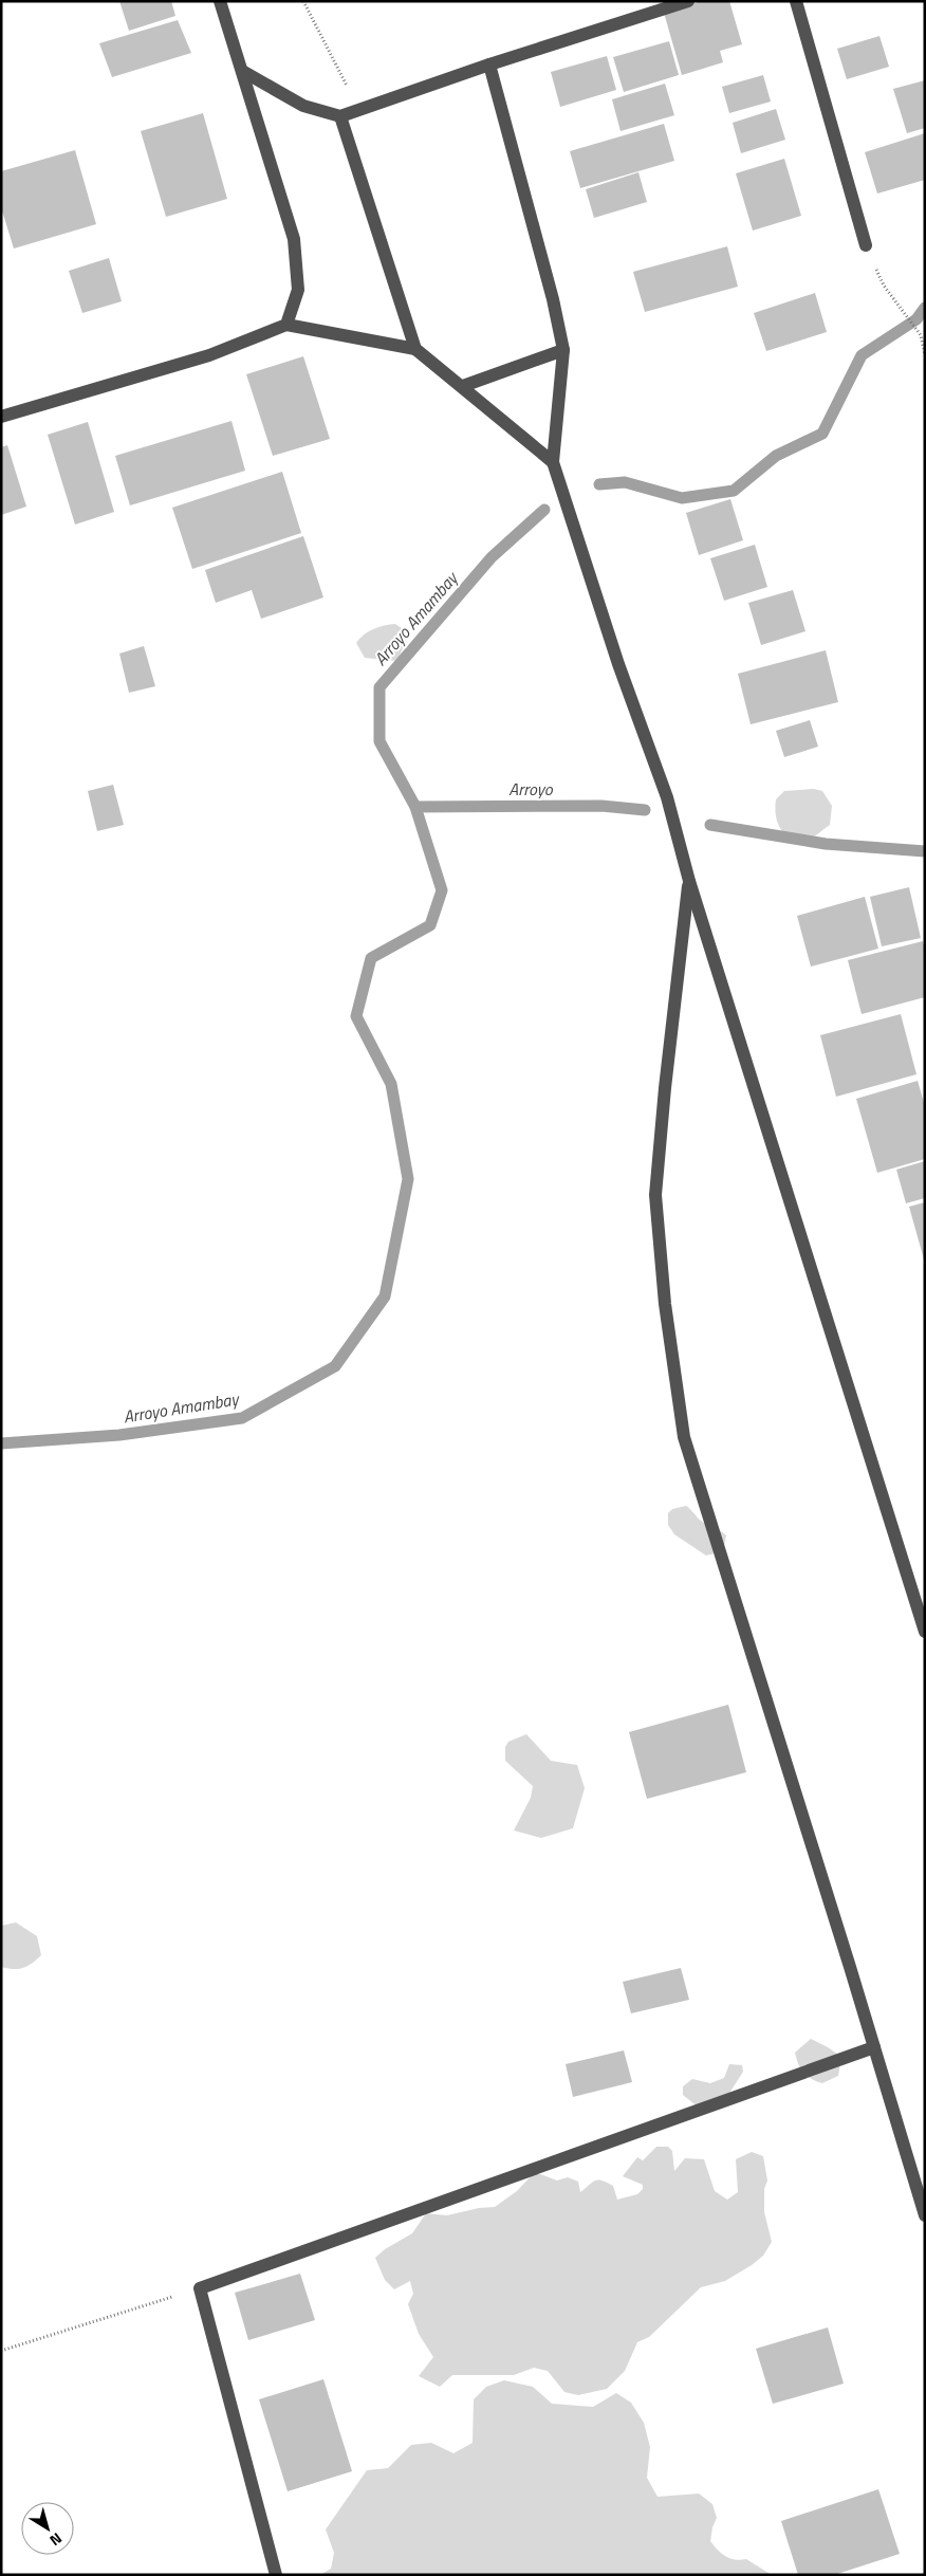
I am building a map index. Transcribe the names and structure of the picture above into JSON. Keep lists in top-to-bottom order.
{
  "water": ["Arroyo Amambay", "Arroyo"],
  "north": "bottom right"
}
